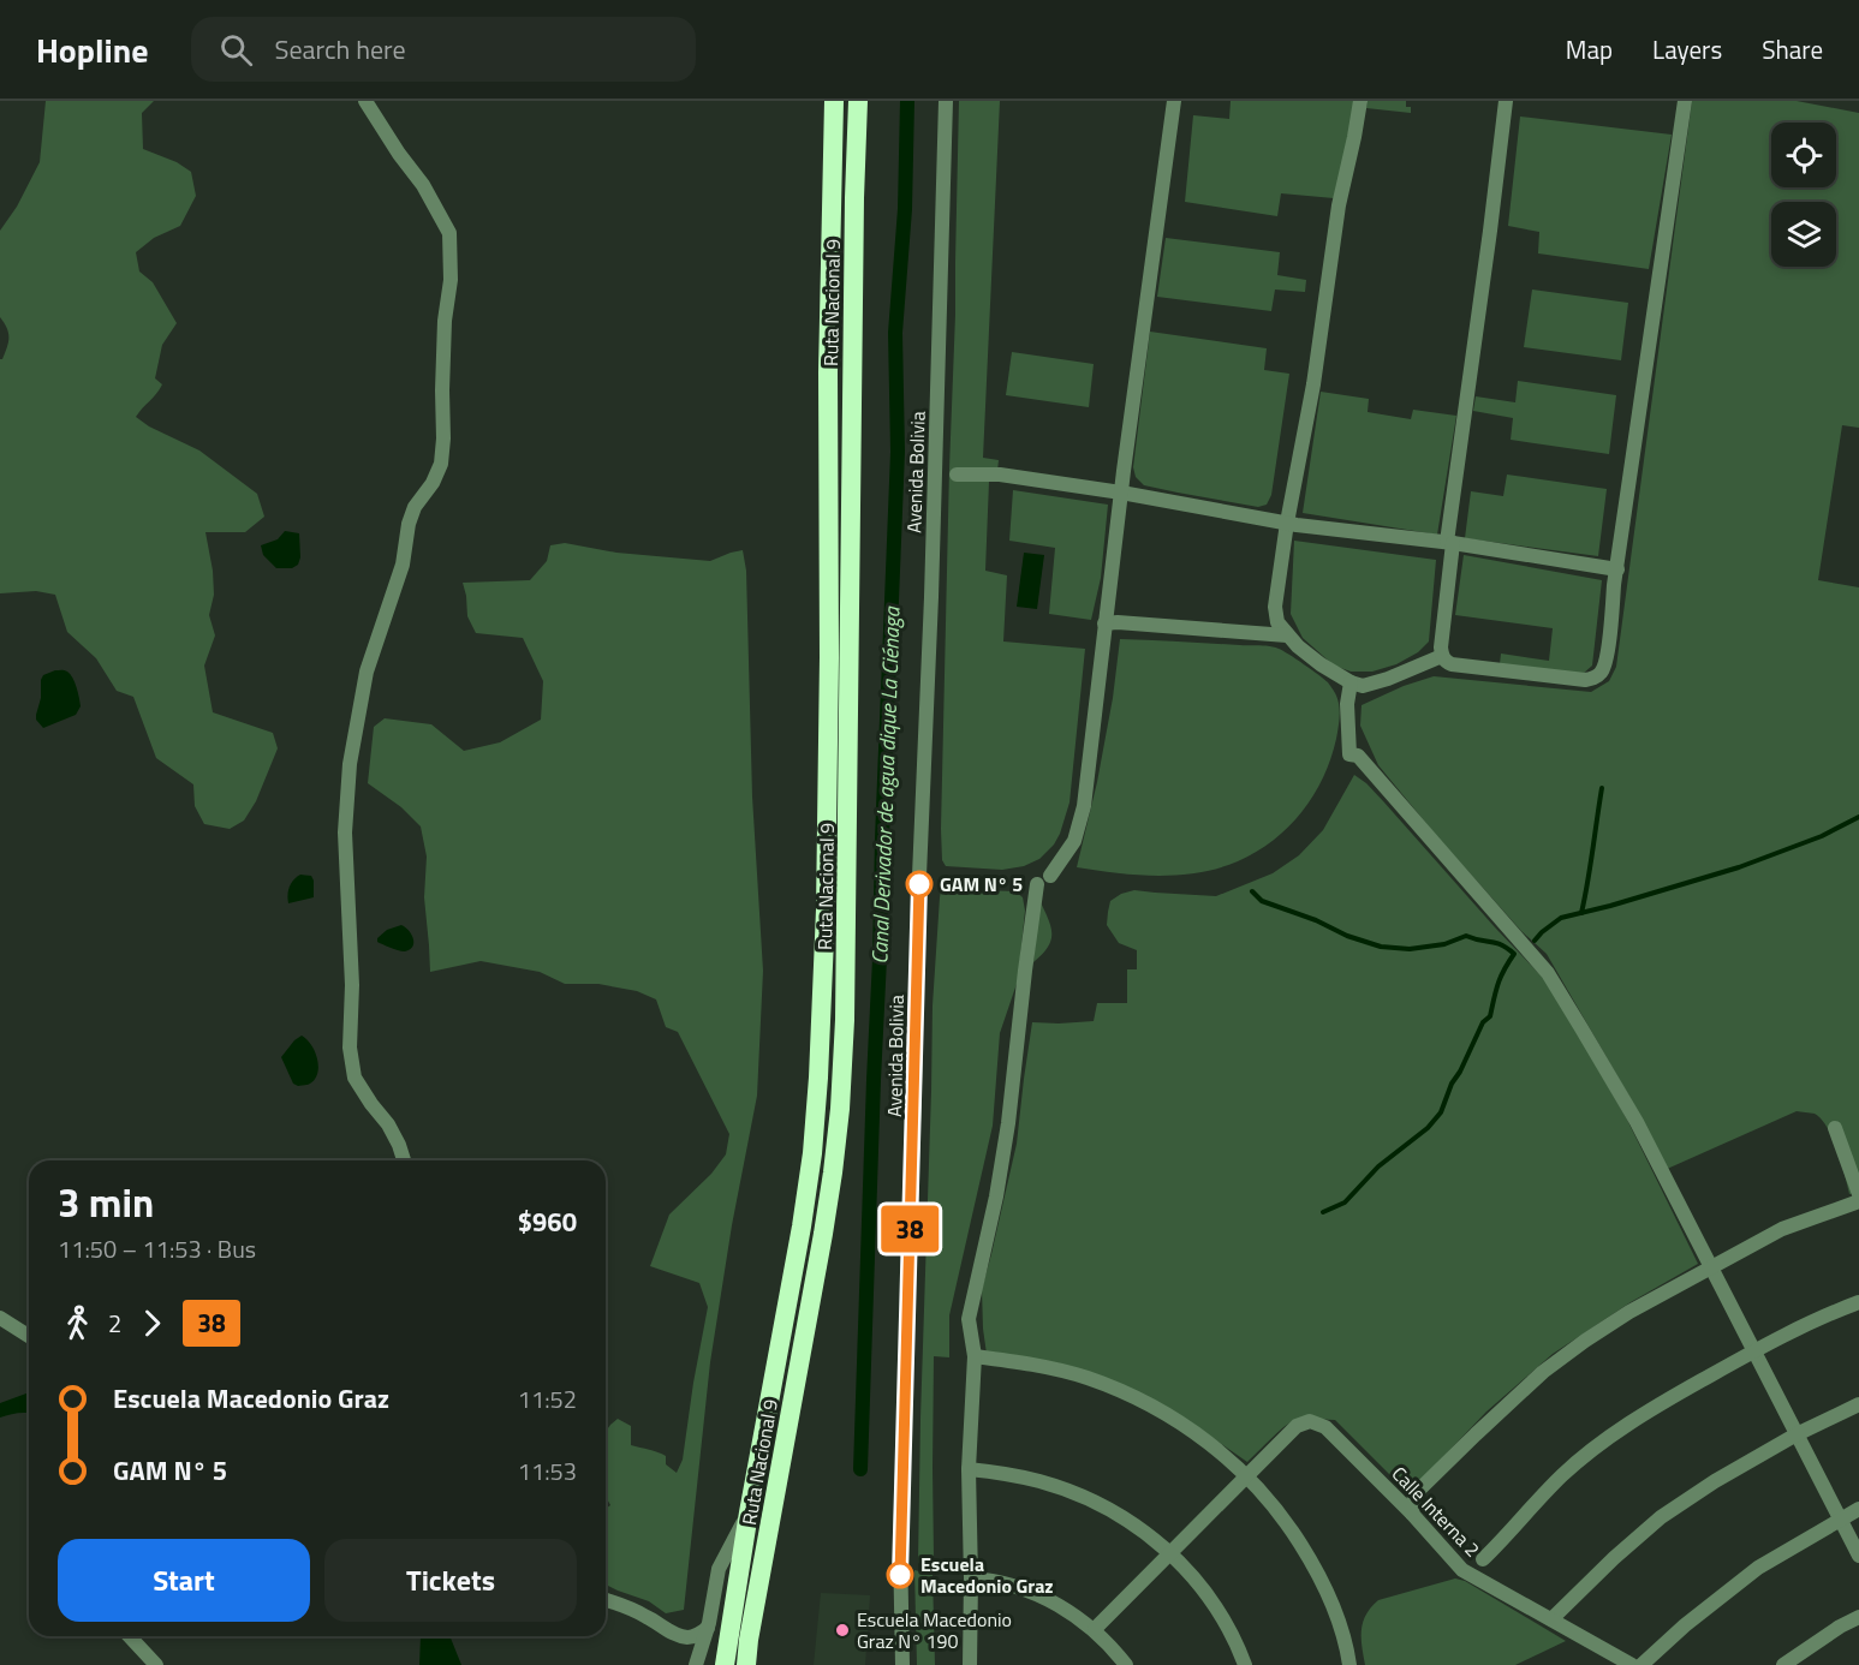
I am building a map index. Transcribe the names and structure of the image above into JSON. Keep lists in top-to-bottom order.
{
  "streets": {
    "highway": ["Ruta Nacional 9"],
    "street": ["Avenida Bolivia", "Calle Interna 2"]
  },
  "water": ["Canal Derivador de agua dique La Ciénaga"],
  "places": ["GAM N° 5", "Escuela Macedonio Graz", "Escuela Macedonio Graz N° 190"],
  "lines": ["bus line 38"],
  "page": {
    "header": "Hopline",
    "search": "Search here",
    "nav": ["Map", "Layers", "Share"],
    "on_map": "38",
    "heading": ["3 min", "11:50 – 11:53 · Bus", "$960"],
    "legs": ["2", "38"],
    "list": [
      {
        "name": "Escuela Macedonio Graz",
        "value": "11:52"
      },
      {
        "name": "GAM N° 5",
        "value": "11:53"
      }
    ],
    "buttons": ["Start", "Tickets"]
  }
}
